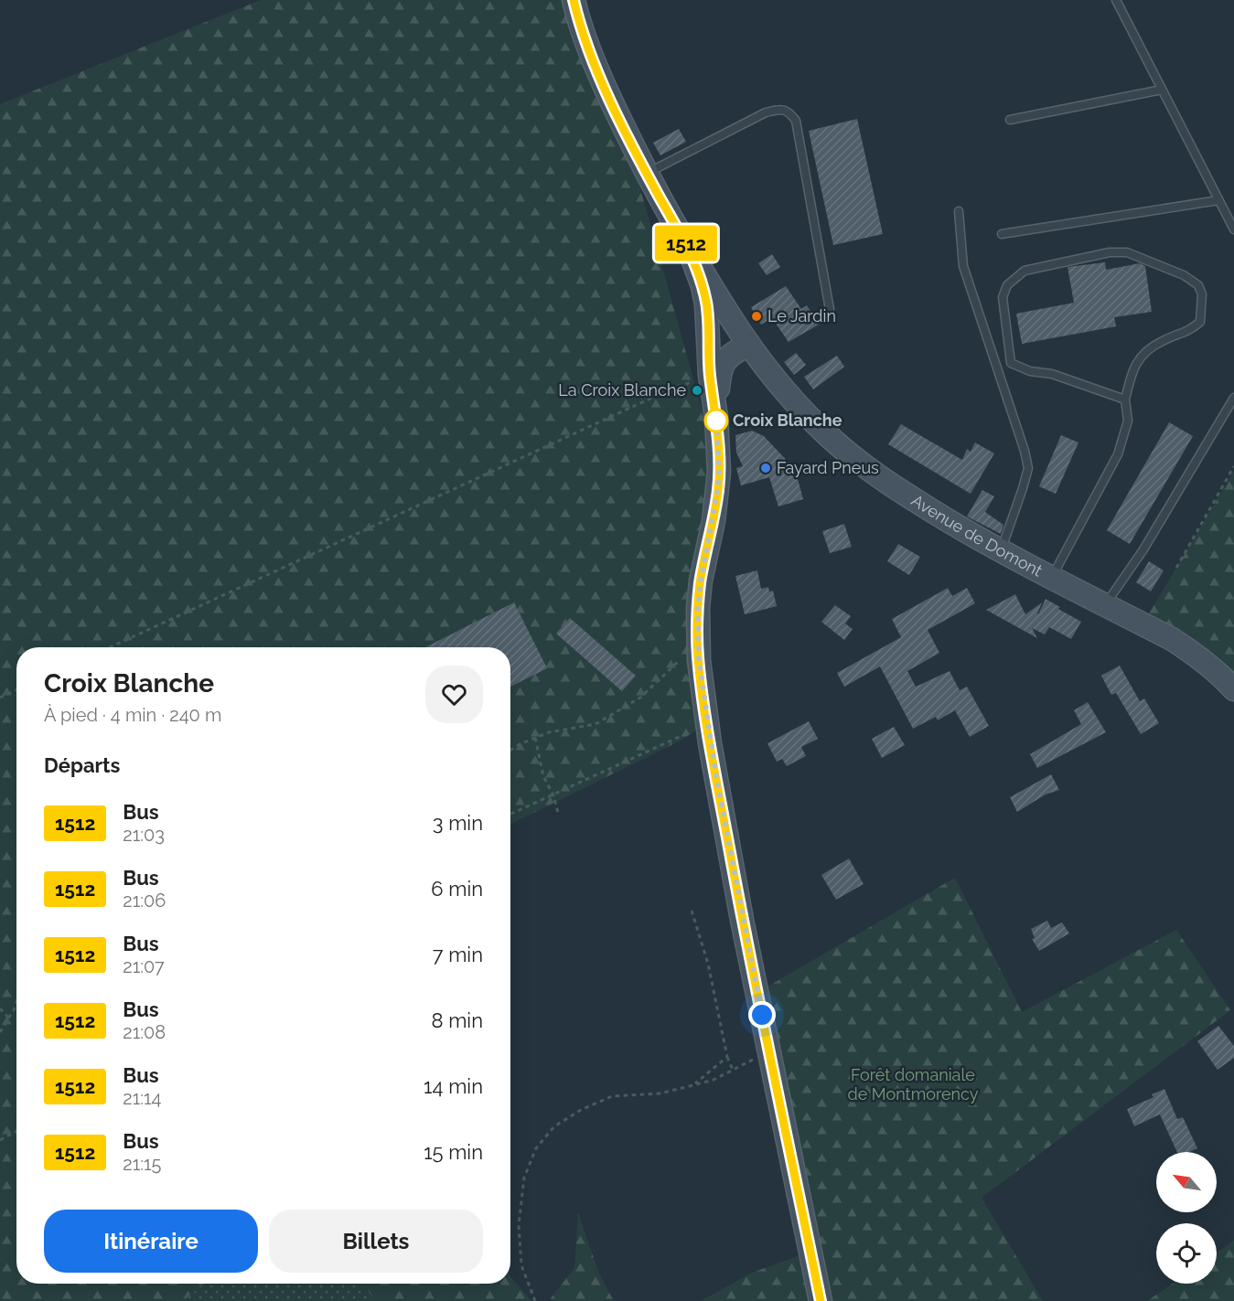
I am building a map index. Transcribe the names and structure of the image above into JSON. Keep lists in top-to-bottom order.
{
  "streets": {
    "main road": ["Avenue de Domont"]
  },
  "parks": ["Forêt domaniale de Montmorency"],
  "places": [
    "Le Jardin",
    "La Croix Blanche",
    "Croix Blanche",
    "Fayard Pneus"
  ],
  "lines": ["bus line 1512"],
  "north": "top left",
  "page": {
    "on_map": "1512",
    "heading": [
      ["Croix Blanche", "À pied · 4 min · 240 m"],
      "Départs"
    ],
    "list": [
      {
        "mark": "1512",
        "name": "Bus",
        "note": "21:03",
        "value": "3 min"
      },
      {
        "mark": "1512",
        "name": "Bus",
        "note": "21:06",
        "value": "6 min"
      },
      {
        "mark": "1512",
        "name": "Bus",
        "note": "21:07",
        "value": "7 min"
      },
      {
        "mark": "1512",
        "name": "Bus",
        "note": "21:08",
        "value": "8 min"
      },
      {
        "mark": "1512",
        "name": "Bus",
        "note": "21:14",
        "value": "14 min"
      },
      {
        "mark": "1512",
        "name": "Bus",
        "note": "21:15",
        "value": "15 min"
      }
    ],
    "buttons": ["Itinéraire", "Billets"]
  }
}
